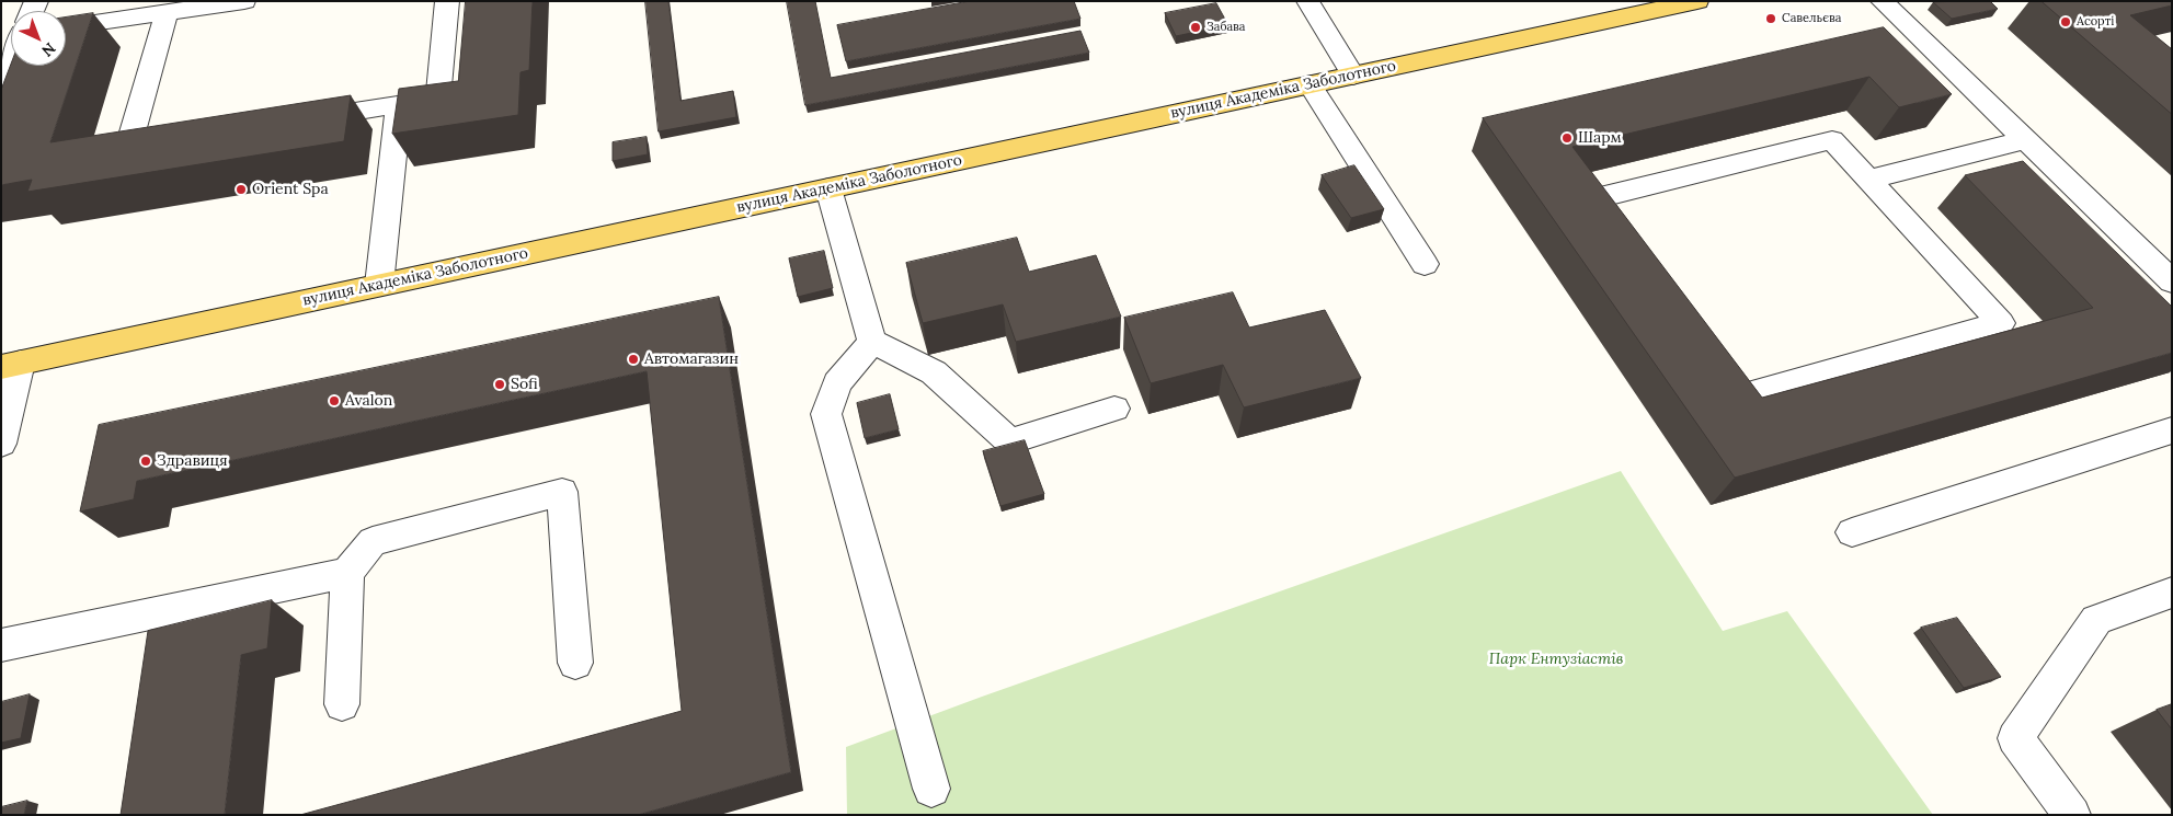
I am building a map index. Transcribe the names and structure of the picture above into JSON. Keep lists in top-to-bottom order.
{
  "streets": {
    "main road": ["вулиця Академіка Заболотного"]
  },
  "parks": ["Парк Ентузіастів"],
  "places": [
    "Савельєва",
    "Асортi",
    "Забава",
    "Шарм",
    "Orient Spa",
    "Автомагазин",
    "Sofi",
    "Avalon",
    "Здравиця"
  ],
  "north": "bottom right"
}
